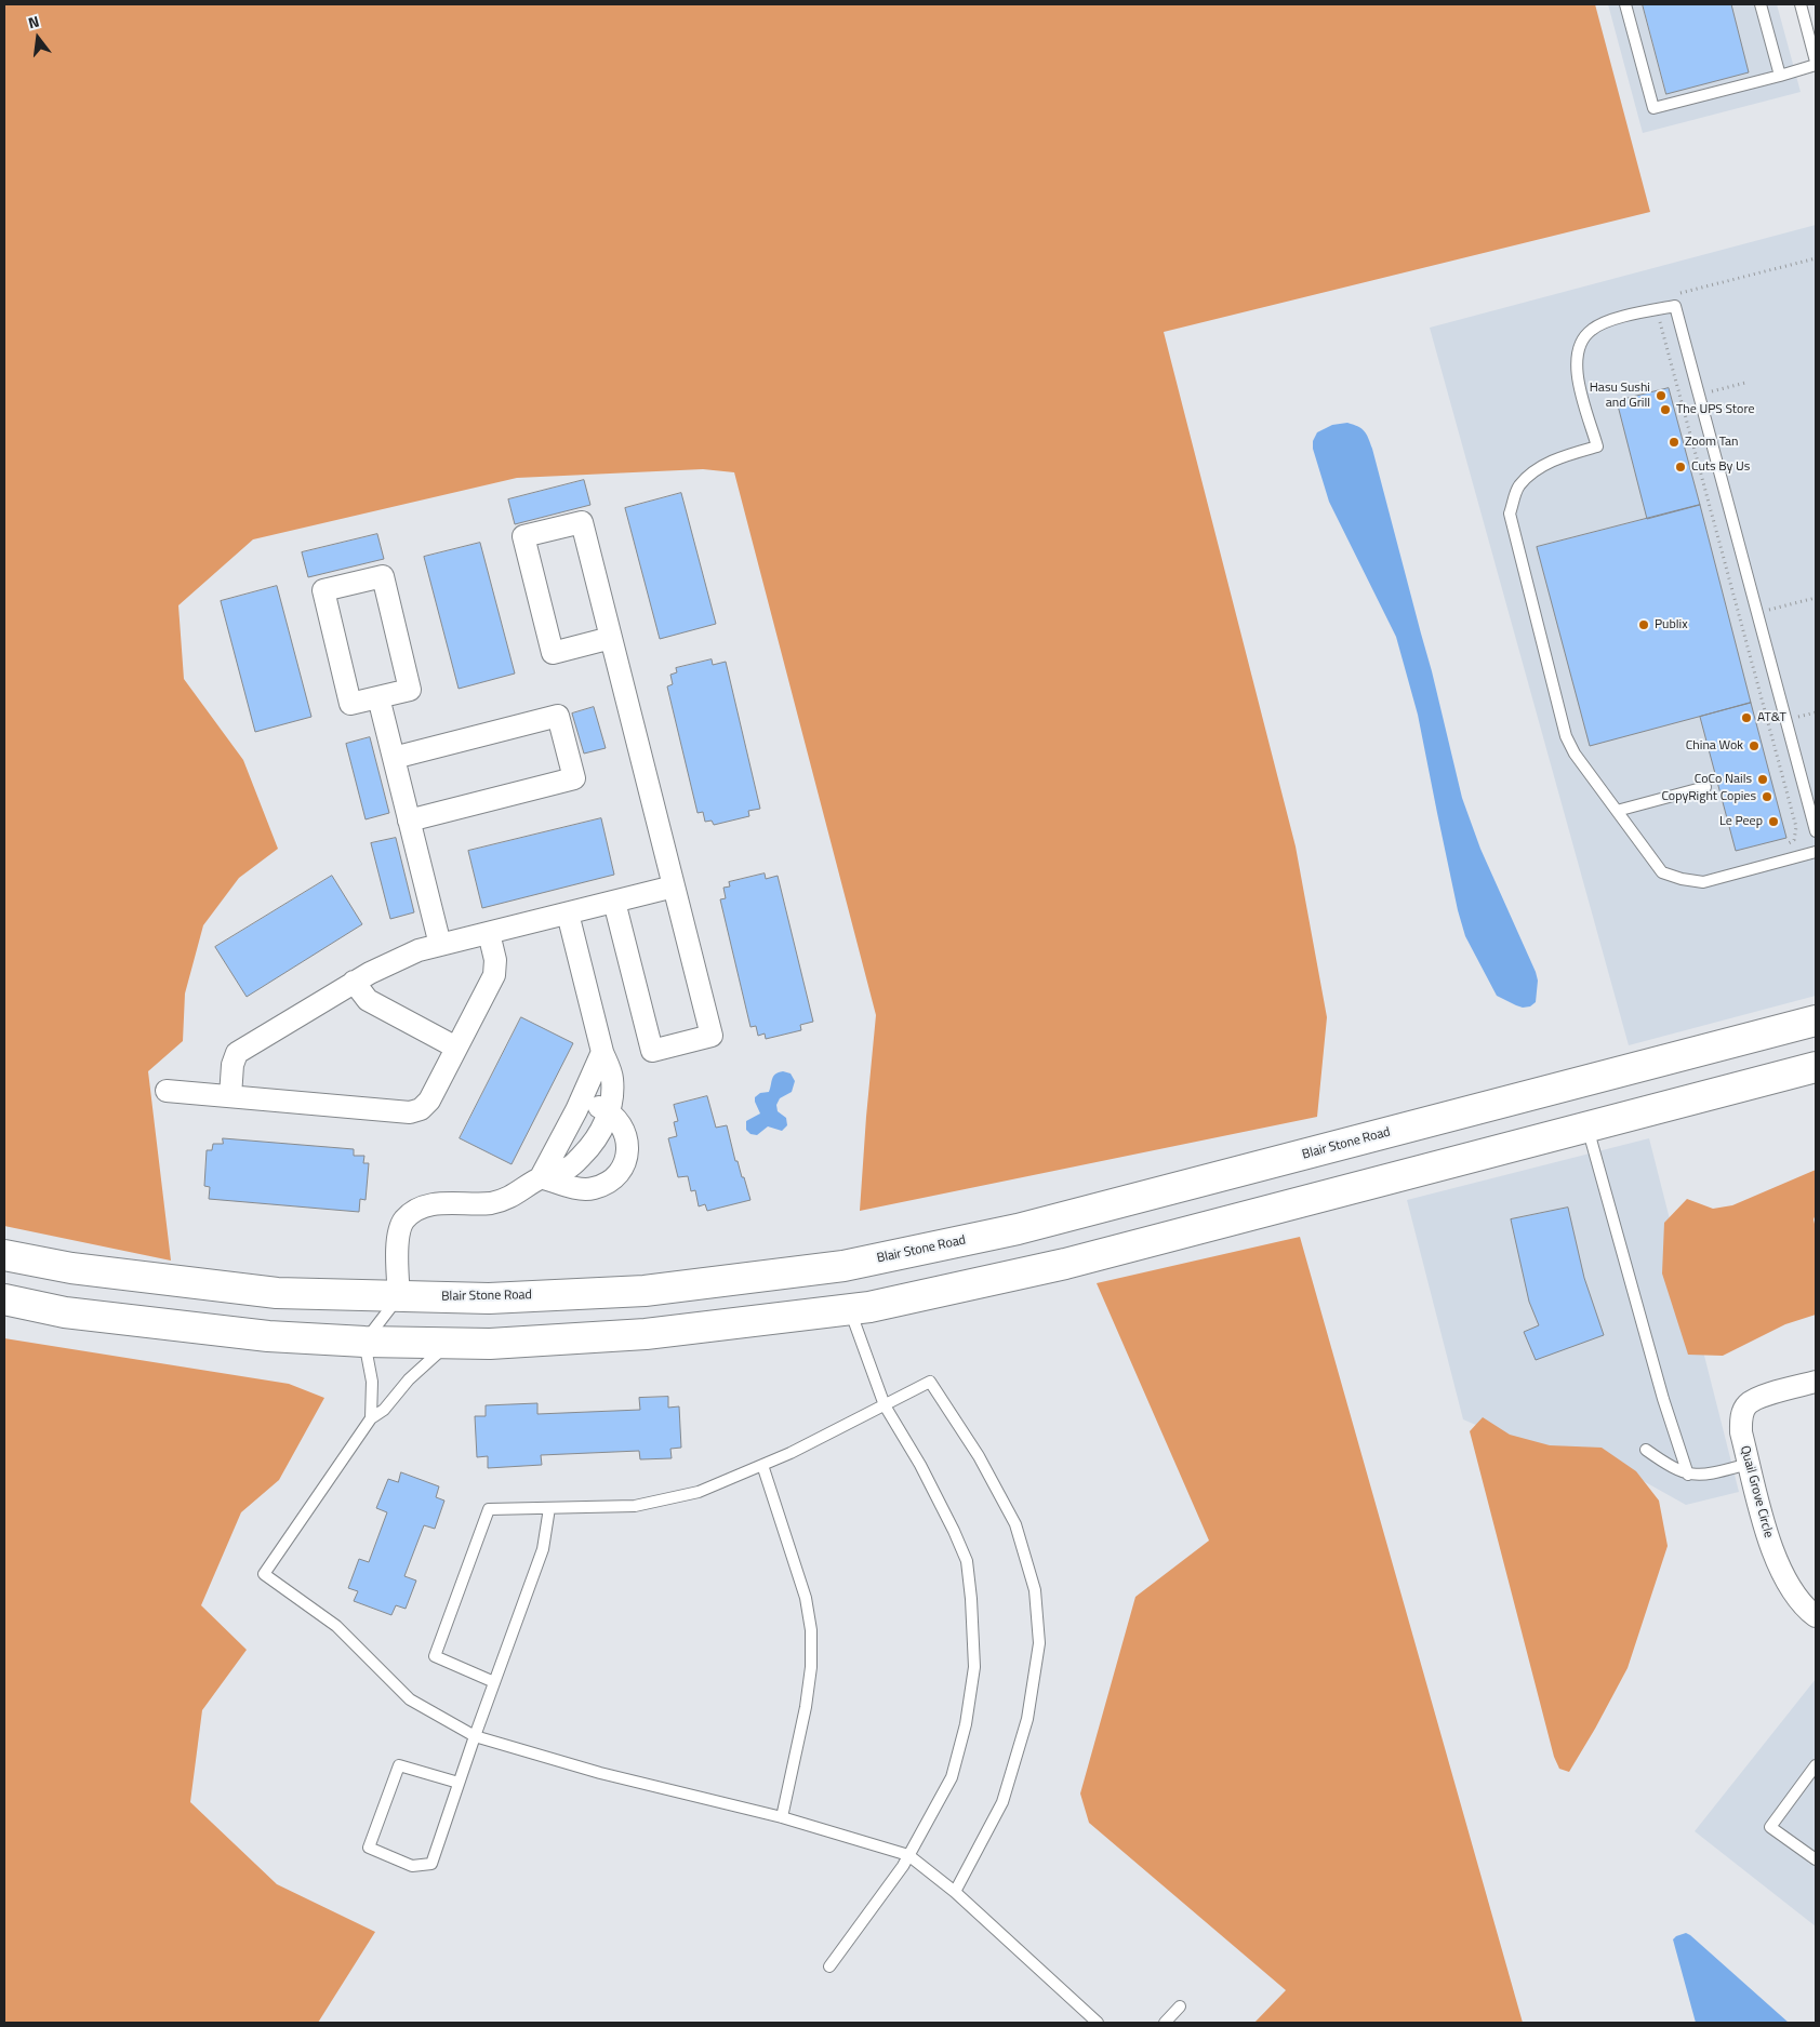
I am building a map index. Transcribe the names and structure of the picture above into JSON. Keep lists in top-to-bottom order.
{
  "streets": {
    "main road": ["Blair Stone Road"],
    "street": ["Quail Grove Circle"]
  },
  "places": [
    "Hasu Sushi and Grill",
    "The UPS Store",
    "Zoom Tan",
    "Cuts By Us",
    "Publix",
    "AT&T",
    "China Wok",
    "CoCo Nails",
    "CopyRight Copies",
    "Le Peep"
  ],
  "north": "top"
}
